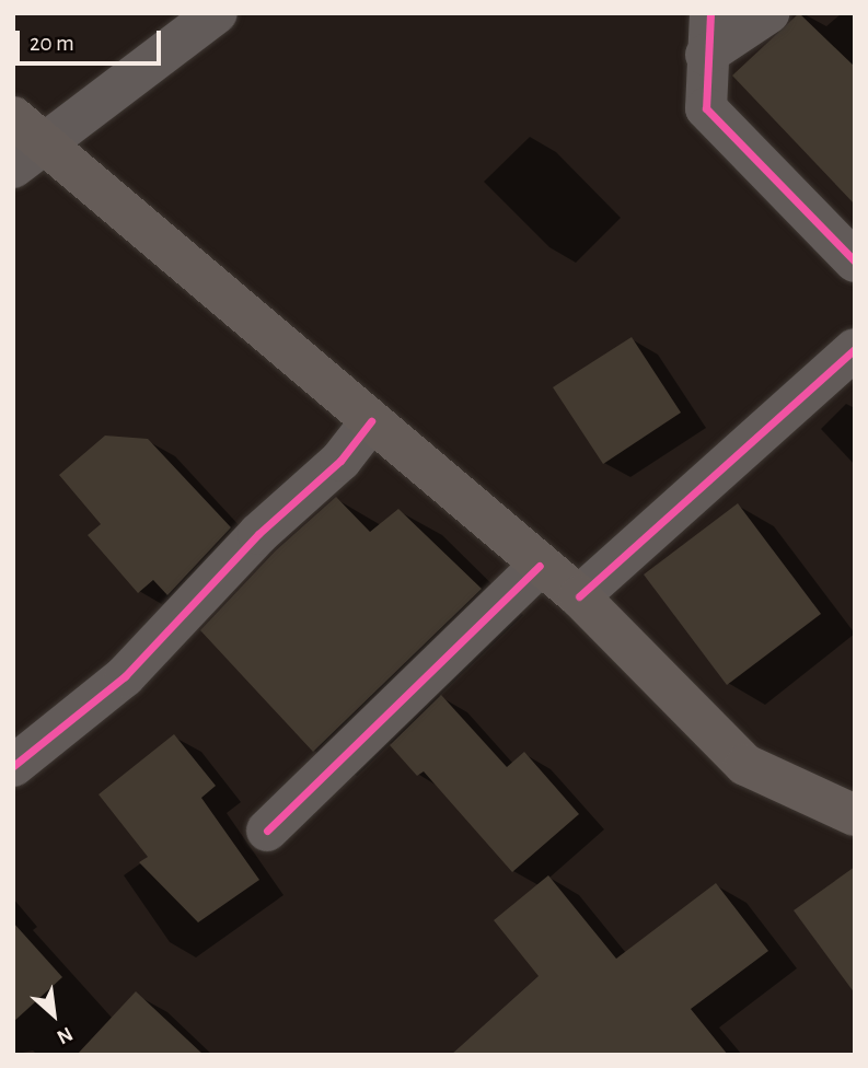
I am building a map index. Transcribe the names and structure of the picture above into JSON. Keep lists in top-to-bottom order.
{
  "scale_bar": "20 m",
  "north": "bottom right"
}
